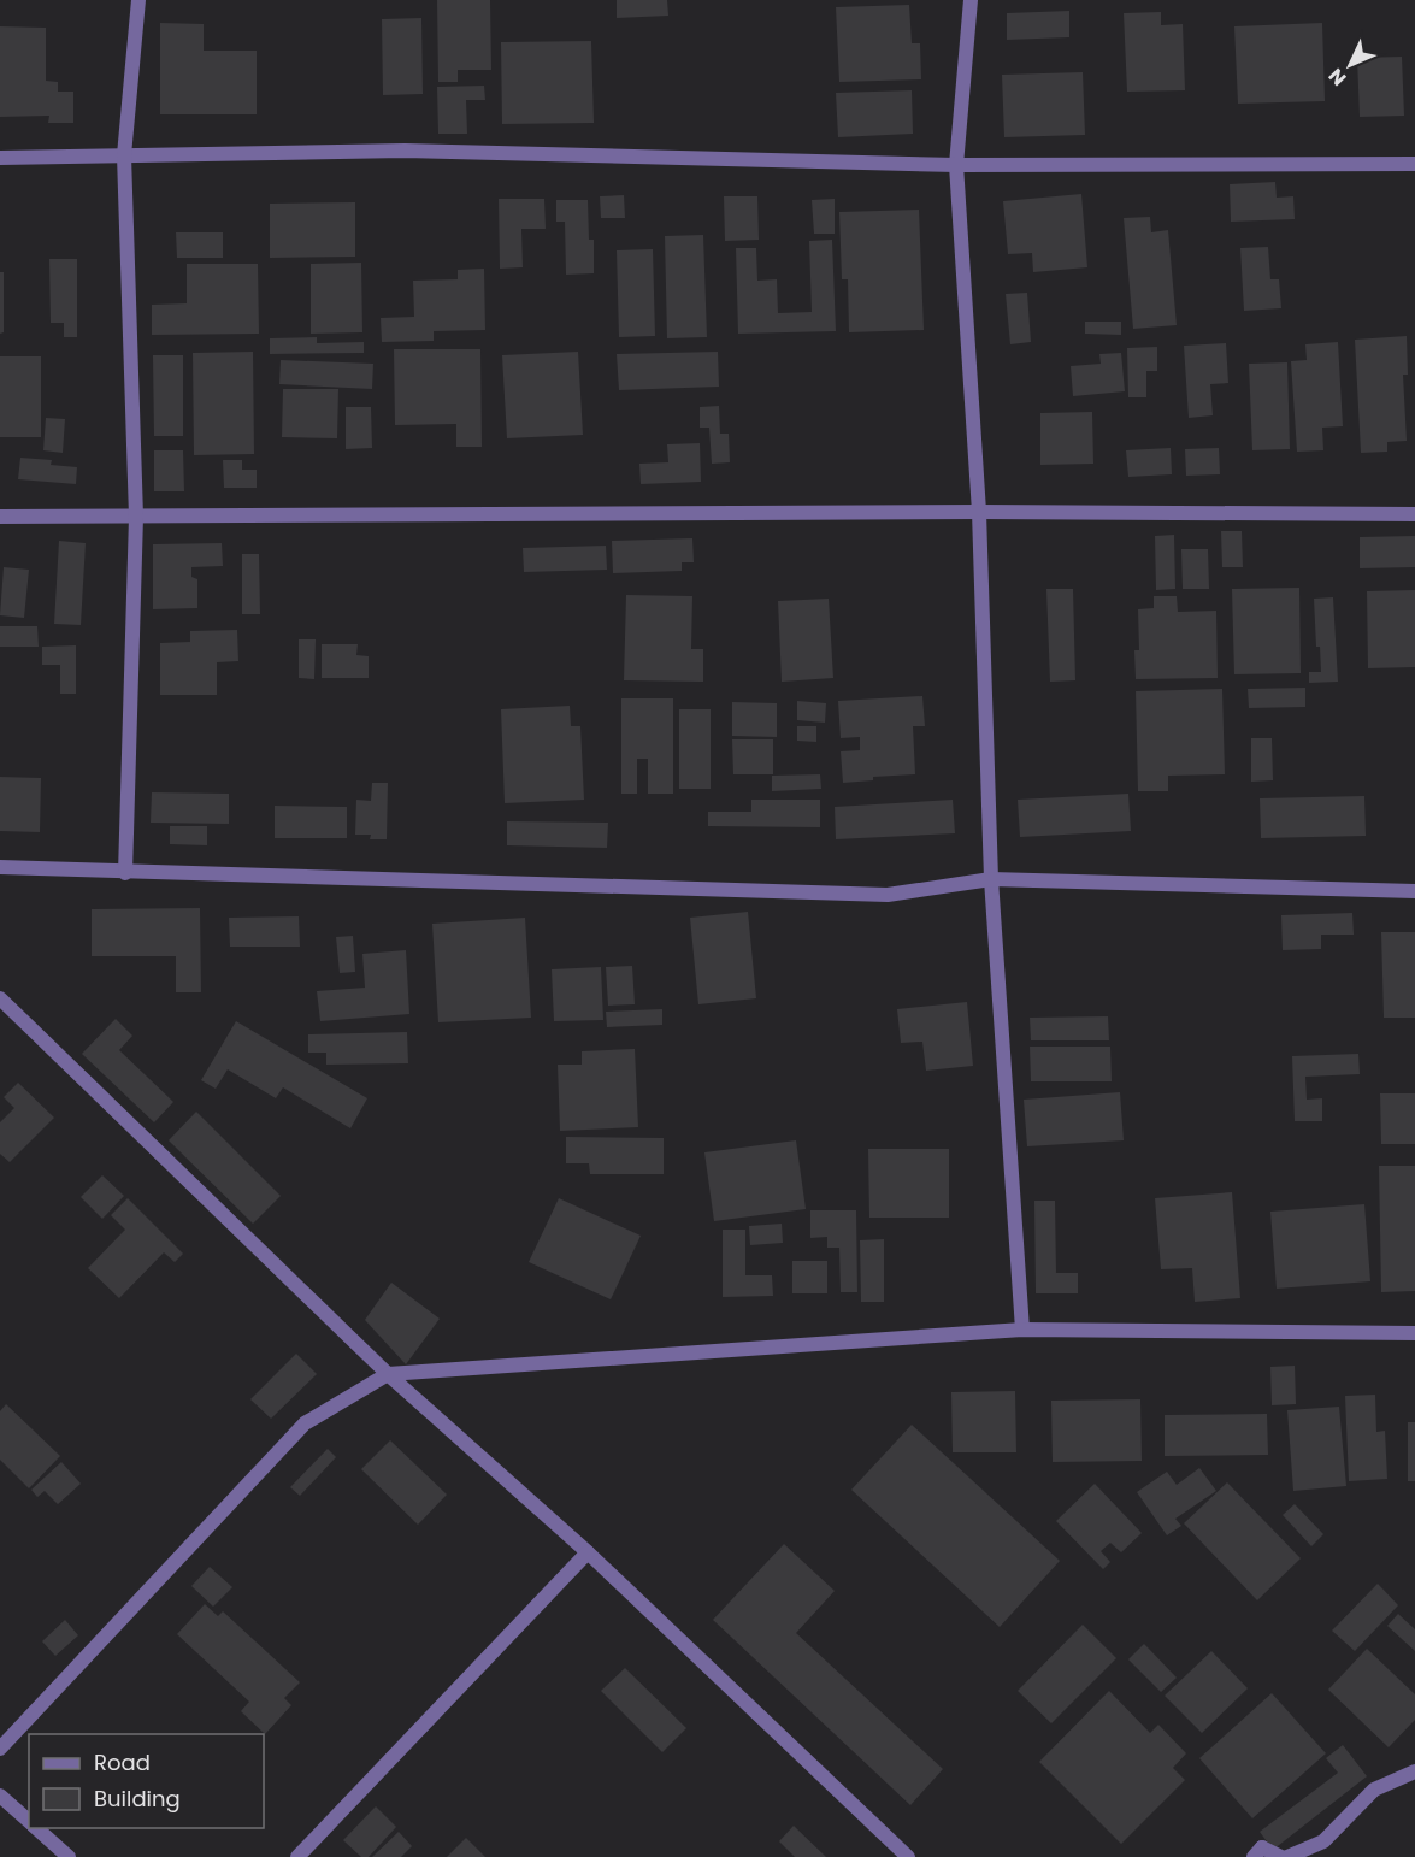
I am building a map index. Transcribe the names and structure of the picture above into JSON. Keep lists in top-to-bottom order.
{
  "legend": ["Road", "Building"],
  "north": "bottom left"
}
